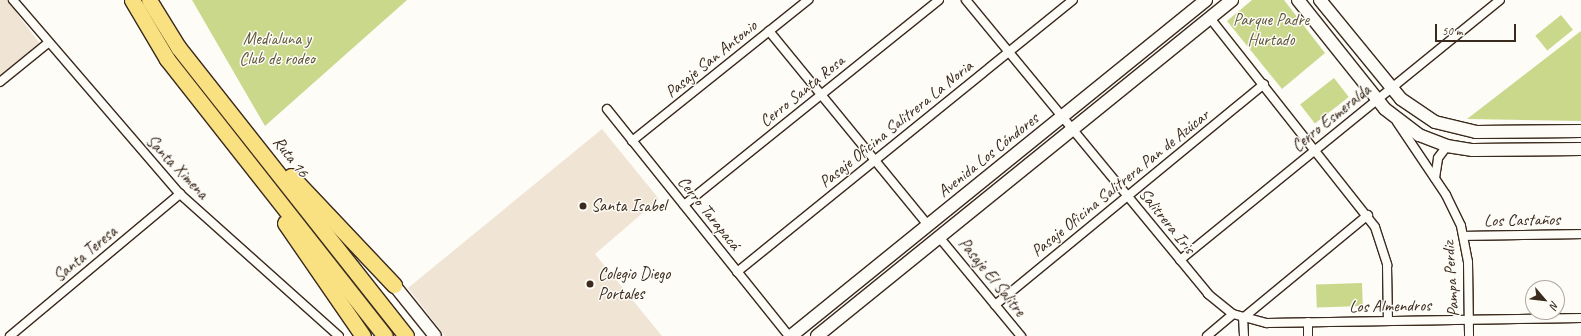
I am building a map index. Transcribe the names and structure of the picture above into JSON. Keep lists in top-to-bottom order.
{
  "streets": {
    "highway": ["Ruta 16"],
    "street": [
      "Pasaje San Antonio",
      "Cerro Santa Rosa",
      "Cerro Esmeralda",
      "Pasaje Oficina Salitrera La Noria",
      "Avenida Los Cóndores",
      "Santa Ximena",
      "Pasaje Oficina Salitrera Pan de Azúcar",
      "Cerro Tarapacá",
      "Los Castaños",
      "Salitrera Iris",
      "Santa Teresa",
      "Pasaje El Salitre",
      "Pampa Perdiz",
      "Los Almendros"
    ]
  },
  "crossings": [
    ["Pasaje San Antonio", "Cerro Tarapacá"],
    ["Cerro Santa Rosa", "Cerro Tarapacá"],
    ["Cerro Esmeralda", "Salitrera Iris"],
    ["Pasaje Oficina Salitrera La Noria", "Cerro Tarapacá"],
    ["Avenida Los Cóndores", "Cerro Tarapacá"],
    ["Avenida Los Cóndores", "Salitrera Iris"],
    ["Avenida Los Cóndores", "Pasaje El Salitre"],
    ["Santa Ximena", "Santa Teresa"],
    ["Pasaje Oficina Salitrera Pan de Azúcar", "Salitrera Iris"],
    ["Pasaje Oficina Salitrera Pan de Azúcar", "Pasaje El Salitre"],
    ["Los Castaños", "Pampa Perdiz"],
    ["Salitrera Iris", "Los Almendros"],
    ["Pampa Perdiz", "Los Almendros"]
  ],
  "parks": ["Parque Padre Hurtado", "Medialuna y Club de rodeo"],
  "places": ["Santa Isabel", "Colegio Diego Portales"],
  "scale_bar": "50 m",
  "north": "bottom right"
}
